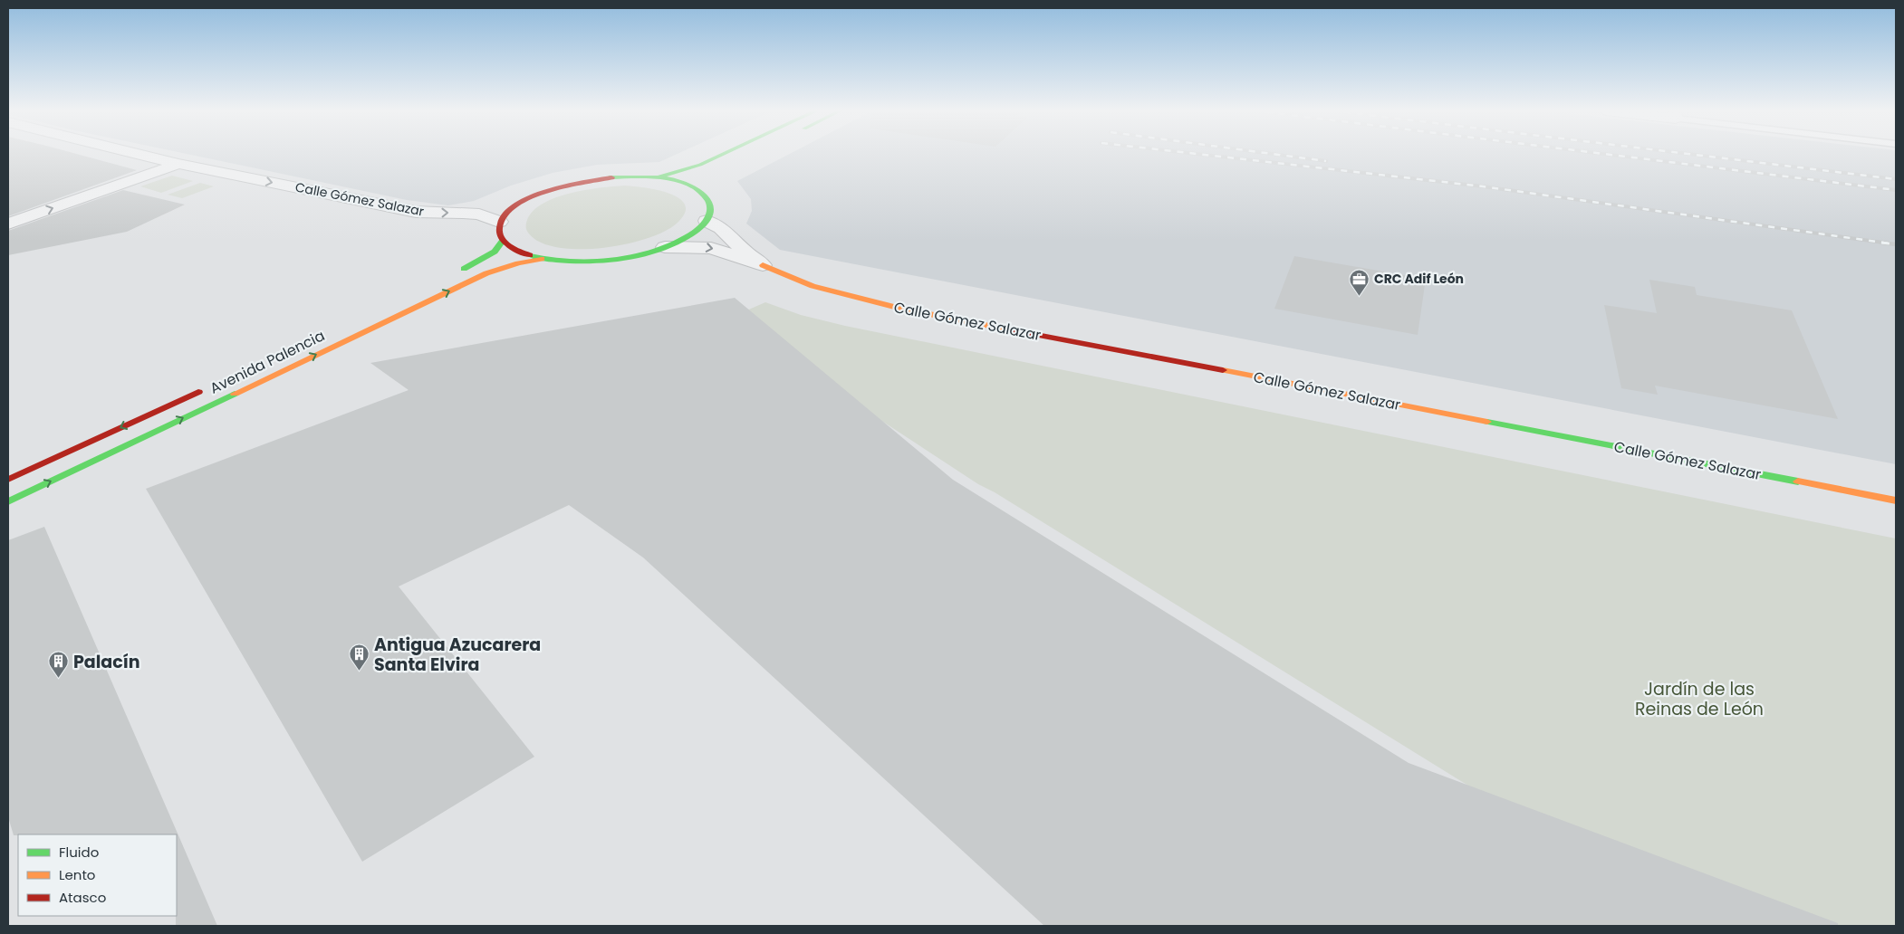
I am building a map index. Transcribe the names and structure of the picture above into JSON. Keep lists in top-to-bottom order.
{
  "streets": {
    "main road": ["Calle Gómez Salazar", "Avenida Palencia"]
  },
  "parks": ["Jardín de las Reinas de León"],
  "places": {
    "office": ["CRC Adif León"],
    "building": ["Antigua Azucarera Santa Elvira", "Palacín"]
  },
  "legend": ["Fluido", "Lento", "Atasco"]
}
